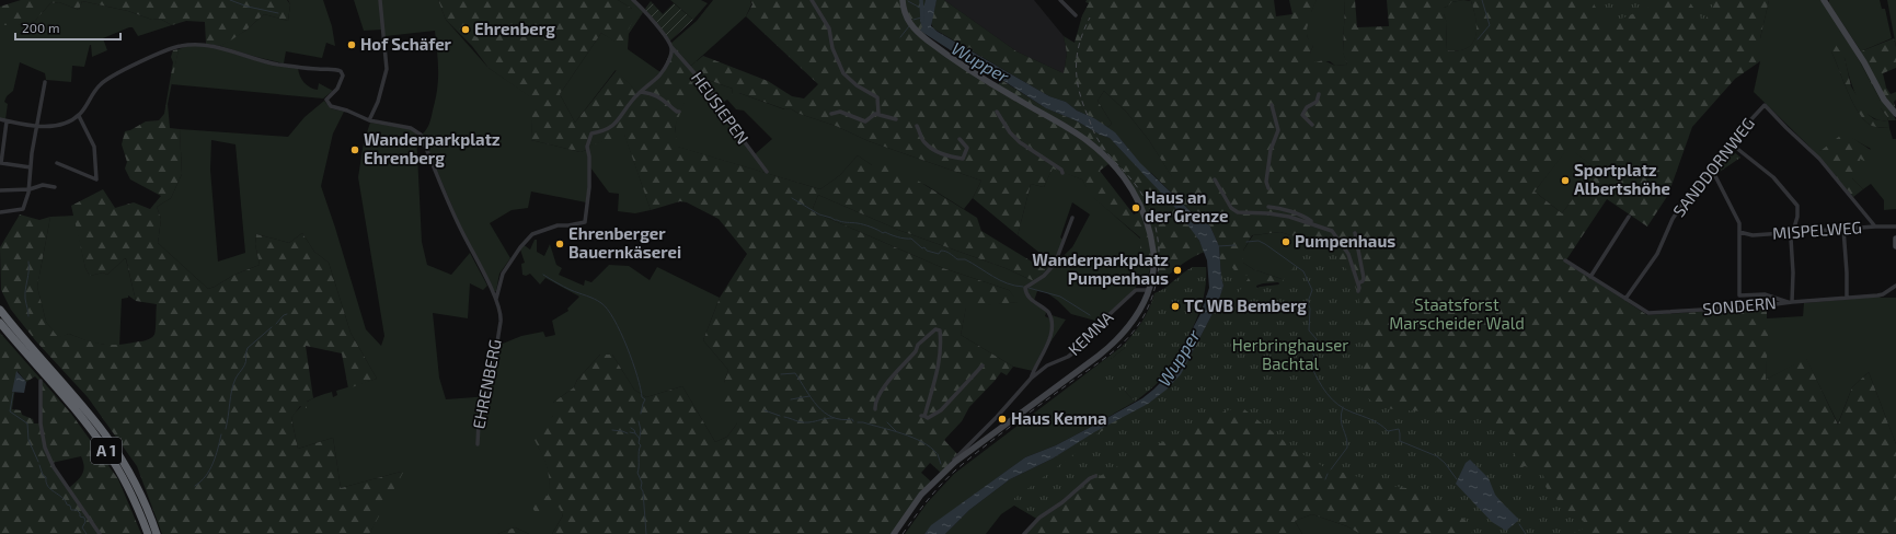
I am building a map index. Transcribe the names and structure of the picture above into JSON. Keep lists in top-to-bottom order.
{
  "streets": {
    "highway": ["A 1"],
    "street": [
      "HEUSIEPEN",
      "SANDDORNWEG",
      "MISPELWEG",
      "SONDERN",
      "KEMNA",
      "EHRENBERG"
    ]
  },
  "crossings": [
    ["HEUSIEPEN", "EHRENBERG"],
    ["SANDDORNWEG", "MISPELWEG"],
    ["SANDDORNWEG", "SONDERN"]
  ],
  "water": ["Wupper"],
  "parks": ["Staatsforst Marscheider Wald", "Herbringhauser Bachtal"],
  "places": [
    "Ehrenberg",
    "Hof Schäfer",
    "Wanderparkplatz Ehrenberg",
    "Sportplatz Albertshöhe",
    "Haus an der Grenze",
    "Pumpenhaus",
    "Ehrenberger Bauernkäserei",
    "Wanderparkplatz Pumpenhaus",
    "TC WB Bemberg",
    "Haus Kemna"
  ],
  "scale_bar": "200 m"
}
